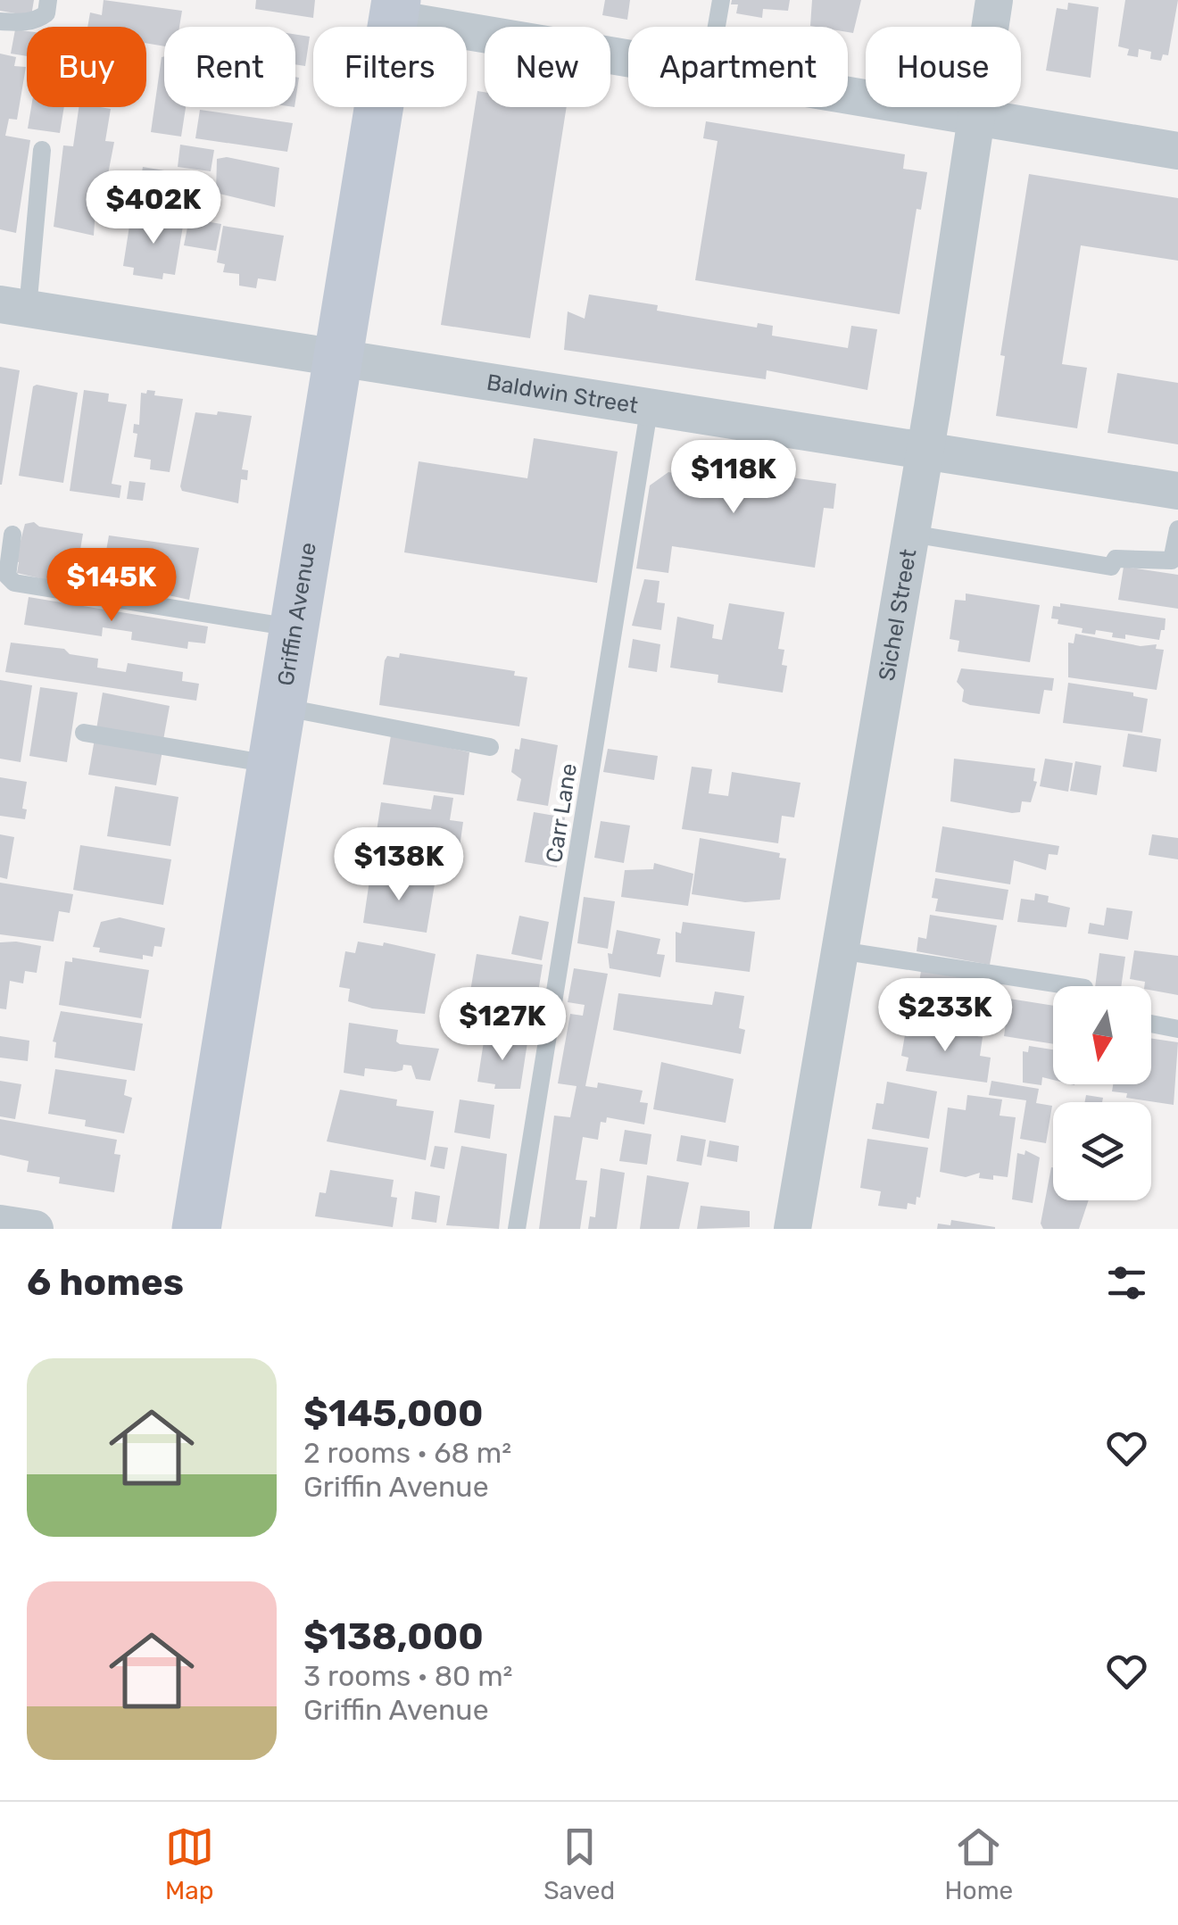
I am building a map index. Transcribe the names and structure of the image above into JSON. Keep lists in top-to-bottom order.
{
  "streets": {
    "main road": ["Griffin Avenue"],
    "street": ["Baldwin Street", "Sichel Street"],
    "lane": ["Carr Lane"]
  },
  "crossings": [
    ["Baldwin Street", "Griffin Avenue"],
    ["Baldwin Street", "Sichel Street"],
    ["Baldwin Street", "Carr Lane"]
  ],
  "north": "bottom",
  "page": {
    "chip": [
      "Buy",
      "Rent",
      "Filters",
      "New",
      "Apartment",
      "House"
    ],
    "price": [
      "$402K",
      "$118K",
      "$145K",
      "$138K",
      "$233K",
      "$127K"
    ],
    "heading": "6 homes",
    "list": [
      {
        "name": "$145,000",
        "note": "2 rooms · 68 m² · Griffin Avenue"
      },
      {
        "name": "$138,000",
        "note": "3 rooms · 80 m² · Griffin Avenue"
      }
    ],
    "tabs": ["Map", "Saved", "Home"]
  }
}
